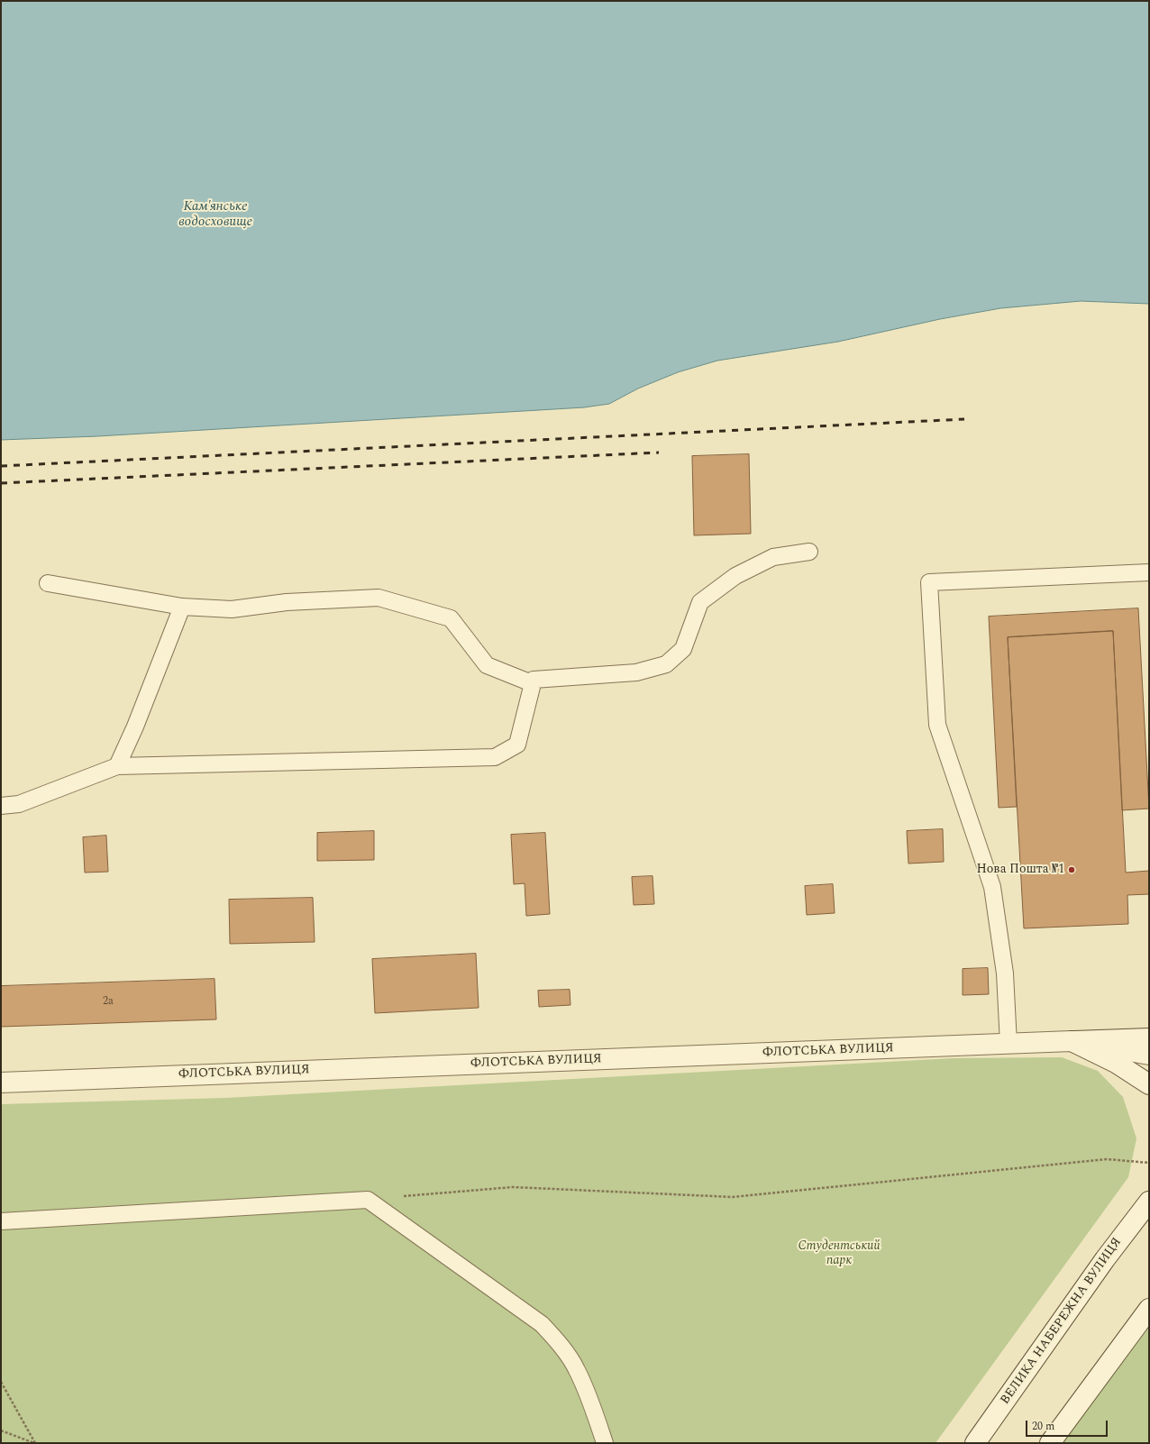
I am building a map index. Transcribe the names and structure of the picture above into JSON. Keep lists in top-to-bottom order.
{
  "streets": {
    "street": ["ФЛОТСЬКА ВУЛИЦЯ", "ВЕЛИКА НАБЕРЕЖНА ВУЛИЦЯ"]
  },
  "water": ["Кам'янське водосховище"],
  "parks": ["Студентський парк"],
  "places": ["Нова Пошта №1"],
  "house_numbers": ["2а"],
  "scale_bar": "20 m"
}
